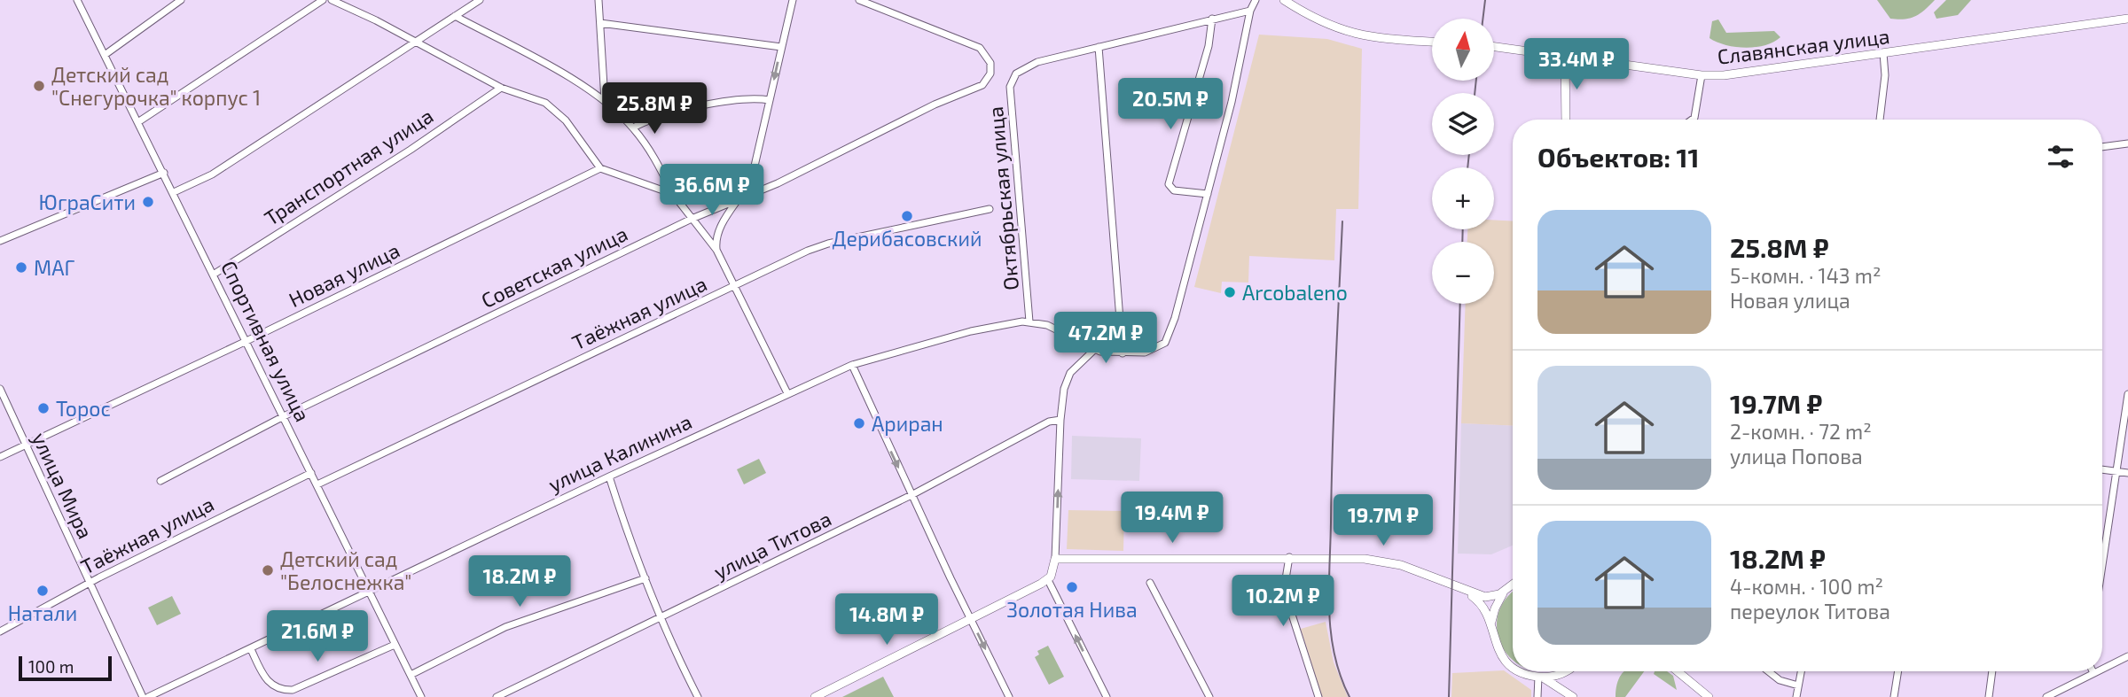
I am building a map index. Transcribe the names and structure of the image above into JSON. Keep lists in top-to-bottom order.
{
  "streets": {
    "street": [
      "Славянская улица",
      "Транспортная улица",
      "Октябрьская улица",
      "Советская улица",
      "Новая улица",
      "Таёжная улица",
      "Спортивная улица",
      "улица Калинина",
      "улица Мира",
      "улица Титова"
    ]
  },
  "crossings": [
    ["Транспортная улица", "Спортивная улица"],
    ["Октябрьская улица", "улица Калинина"],
    ["Советская улица", "Спортивная улица"],
    ["Новая улица", "Спортивная улица"],
    ["Новая улица", "улица Мира"],
    ["Таёжная улица", "Спортивная улица"],
    ["Таёжная улица", "улица Мира"],
    ["Спортивная улица", "улица Калинина"]
  ],
  "places": [
    "Детский сад \"Снегурочка\" корпус 1",
    "ЮграСити",
    "Дерибасовский",
    "МАГ",
    "Arcobaleno",
    "Торос",
    "Ариран",
    "Детский сад \"Белоснежка\"",
    "Золотая Нива",
    "Натали"
  ],
  "scale_bar": "100 m",
  "north": "top",
  "page": {
    "map_buttons": ["+", "−"],
    "price": [
      "33.4M ₽",
      "20.5M ₽",
      "25.8M ₽",
      "36.6M ₽",
      "47.2M ₽",
      "19.4M ₽",
      "19.7M ₽",
      "18.2M ₽",
      "10.2M ₽",
      "14.8M ₽",
      "21.6M ₽"
    ],
    "heading": "Объектов: 11",
    "list": [
      {
        "name": "25.8M ₽",
        "note": "5-комн. · 143 m² · Новая улица"
      },
      {
        "name": "19.7M ₽",
        "note": "2-комн. · 72 m² · улица Попова"
      },
      {
        "name": "18.2M ₽",
        "note": "4-комн. · 100 m² · переулок Титова"
      }
    ],
    "scale": "100 m"
  }
}
